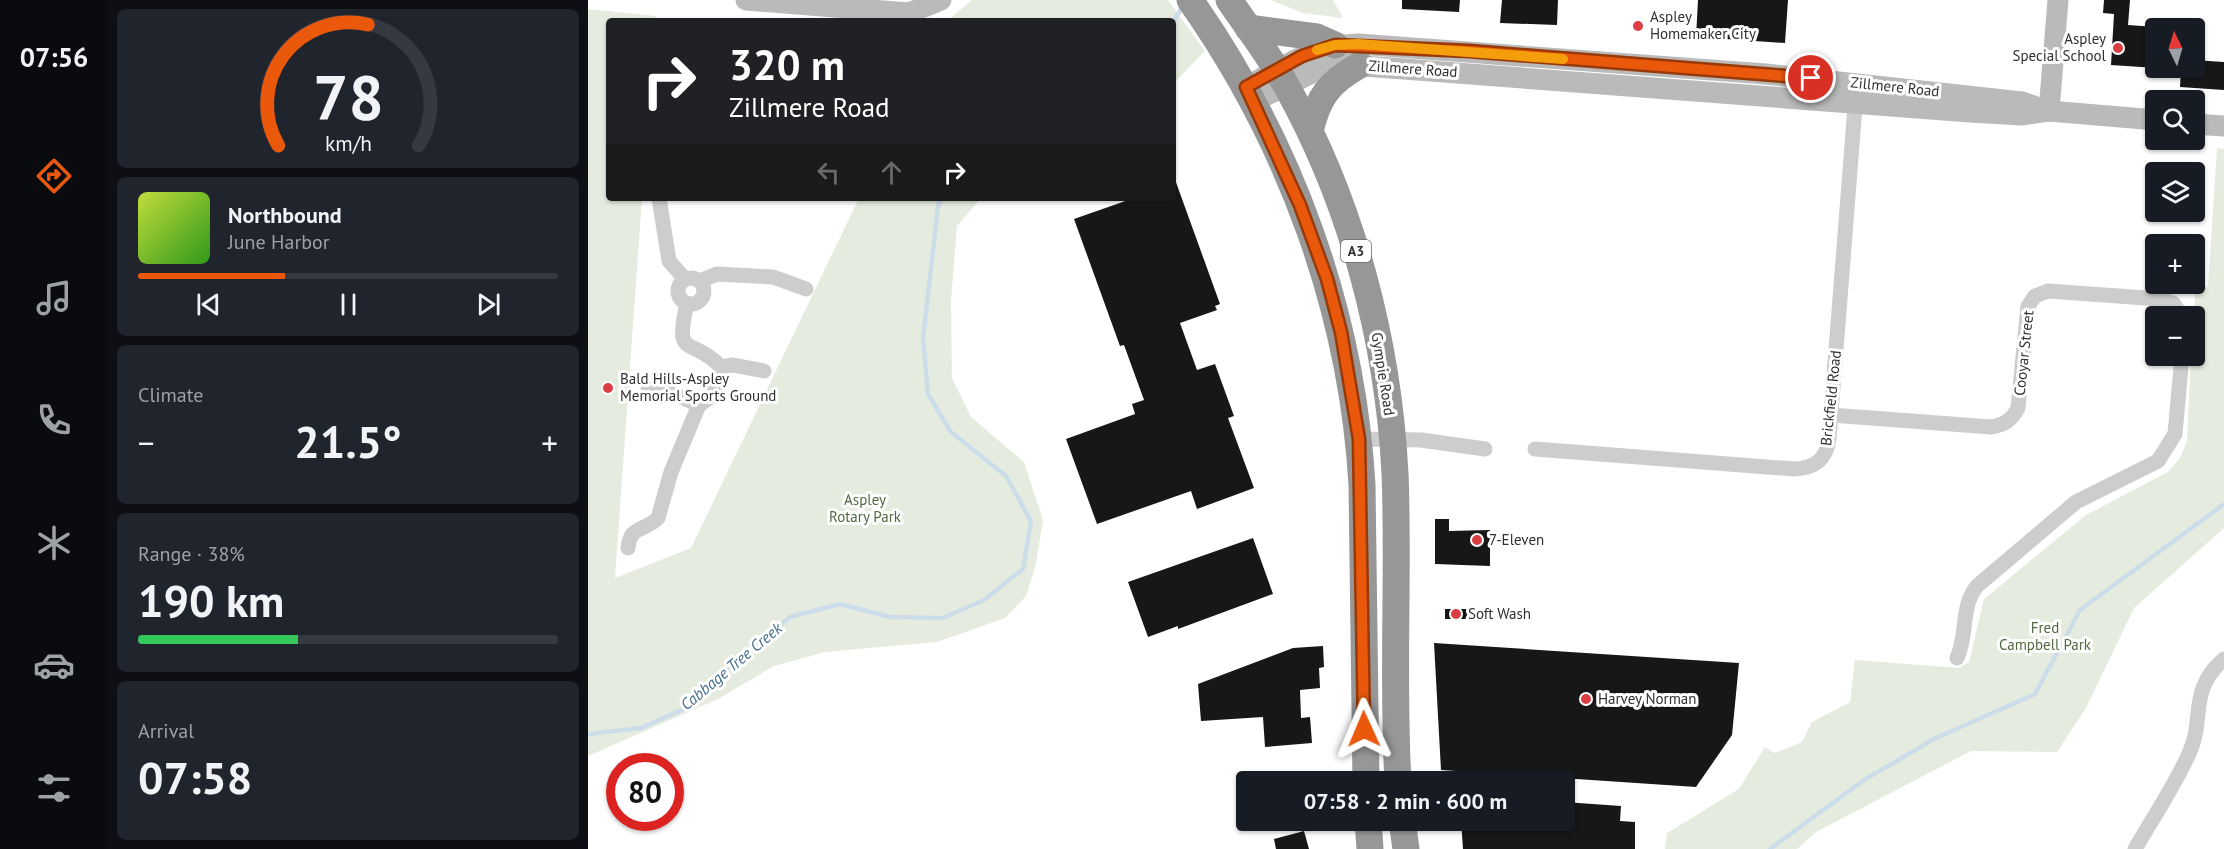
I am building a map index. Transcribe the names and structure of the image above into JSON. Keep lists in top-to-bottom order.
{
  "streets": {
    "highway": ["A3", "Gympie Road"],
    "main road": ["Zillmere Road"],
    "street": ["Cooyar Street", "Brickfield Road"]
  },
  "crossings": [
    ["Zillmere Road", "A3"],
    ["Zillmere Road", "Gympie Road"],
    ["Zillmere Road", "Brickfield Road"],
    ["Cooyar Street", "Brickfield Road"]
  ],
  "water": ["Cabbage Tree Creek"],
  "parks": ["Aspley Rotary Park", "Fred Campbell Park"],
  "places": [
    "Aspley Homemaker City",
    "Aspley Special School",
    "Bald Hills-Aspley Memorial Sports Ground",
    "7-Eleven",
    "Soft Wash",
    "Harvey Norman"
  ],
  "north": "top",
  "page": {
    "tabs": "07:56",
    "map_buttons": ["+", "−"],
    "turn": ["320 m", "Zillmere Road"],
    "song": ["Northbound", "June Harbor"],
    "tile": [
      "Climate",
      ["Range · 38%", "190 km"],
      ["Arrival", "07:58"]
    ],
    "heat": ["−", "21.5°", "+"],
    "limit": "80",
    "trip": "07:58 · 2 min · 600 m",
    "gauge": ["78", "km/h"]
  }
}
